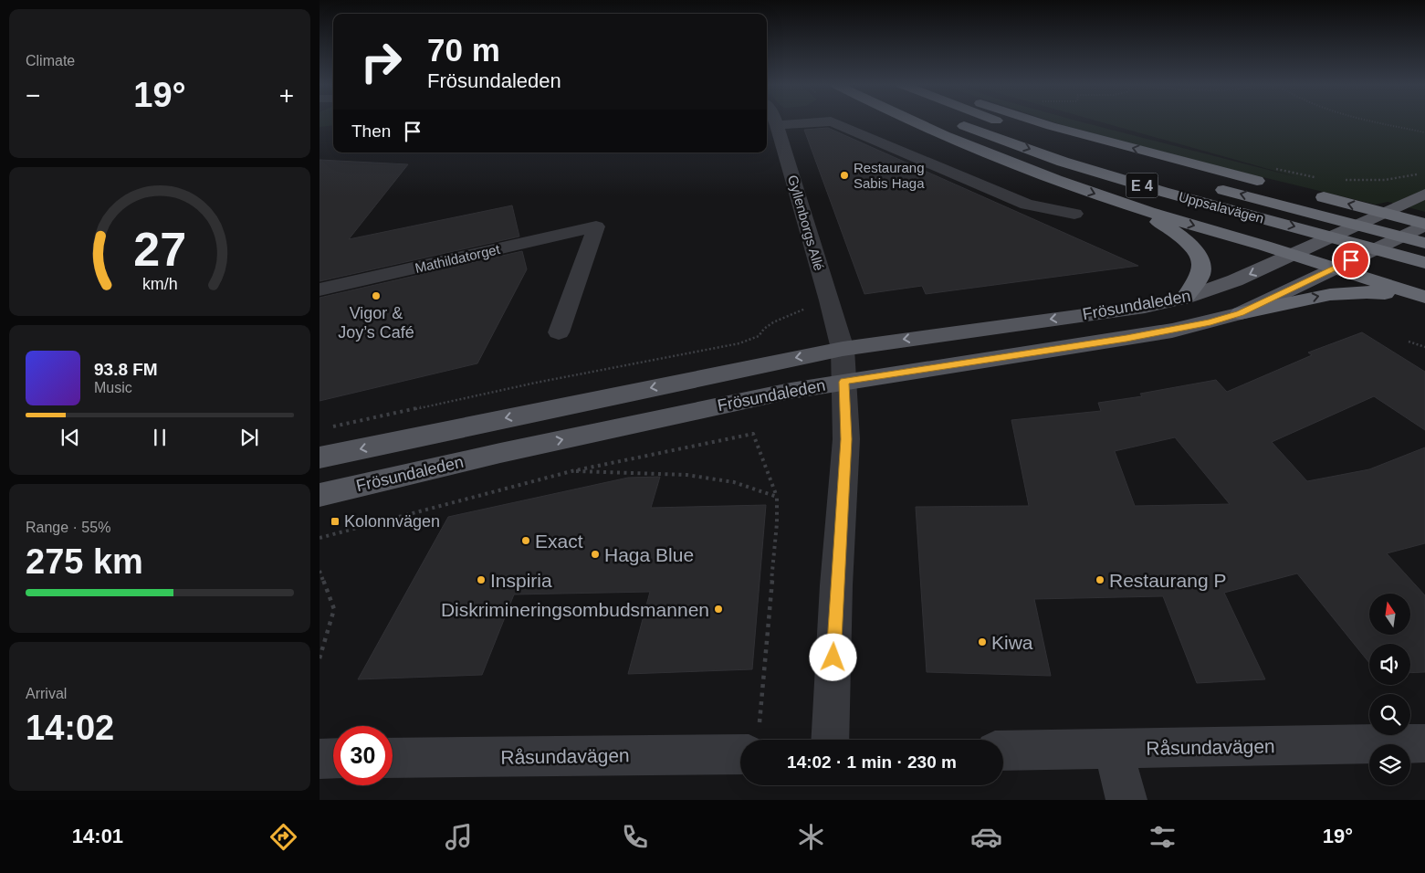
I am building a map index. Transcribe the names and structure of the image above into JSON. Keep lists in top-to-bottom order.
{
  "streets": {
    "highway": ["E 4", "Uppsalavägen"],
    "main road": ["Frösundaleden"],
    "street": ["Gyllenborgs Allé", "Mathildatorget", "Råsundavägen"]
  },
  "crossings": [
    ["Gyllenborgs Allé", "Frösundaleden"]
  ],
  "places": {
    "other": [
      "Restaurang Sabis Haga",
      "Vigor & Joy’s Café",
      "Exact",
      "Haga Blue",
      "Inspiria",
      "Restaurang P",
      "Diskrimineringsombudsmannen",
      "Kiwa"
    ],
    "transit": ["Kolonnvägen"]
  },
  "north": "top",
  "page": {
    "tile": [
      "Climate",
      ["Range · 55%", "275 km"],
      ["Arrival", "14:02"]
    ],
    "turn": ["70 m", "Frösundaleden"],
    "heat": ["−", "19°", "+"],
    "then": "Then",
    "song": ["93.8 FM", "Music"],
    "limit": "30",
    "trip": "14:02 · 1 min · 230 m",
    "tabs": ["14:01", "19°"],
    "gauge": ["27", "km/h"]
  }
}
